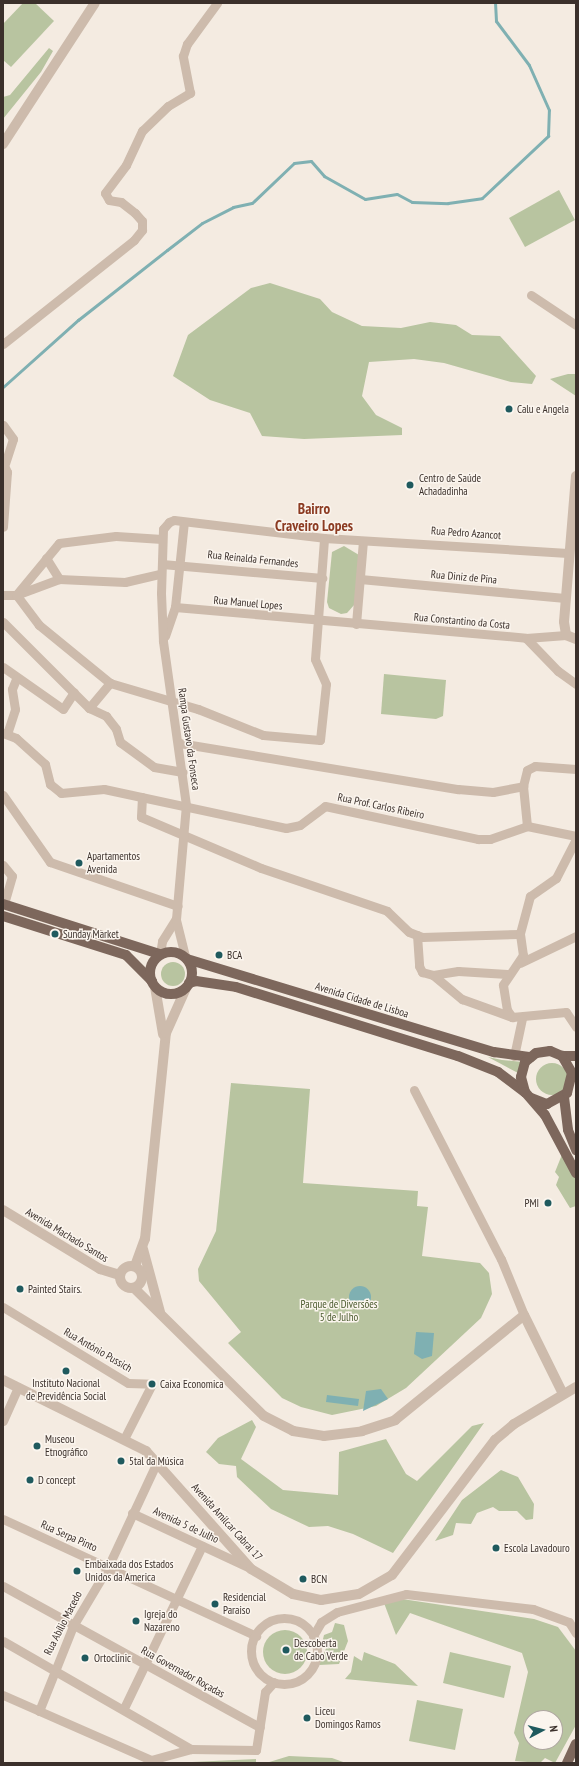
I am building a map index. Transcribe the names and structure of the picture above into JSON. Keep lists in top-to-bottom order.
{
  "streets": {
    "main road": ["Avenida Cidade de Lisboa"],
    "street": [
      "Rua Pedro Azancot",
      "Rua Reinalda Fernandes",
      "Rua Diniz de Pina",
      "Rua Manuel Lopes",
      "Rua Constantino da Costa",
      "Rampa Gustavo da Fonseca",
      "Rua Prof. Carlos Ribeiro",
      "Avenida Machado Santos",
      "Rua António Pussich",
      "Avenida Amilcar Cabral 17",
      "Avenida 5 de Julho",
      "Rua Serpa Pinto",
      "Rua Abílio Macedo",
      "Rua Governador Roçadas"
    ]
  },
  "crossings": [
    ["Rua Pedro Azancot", "Rampa Gustavo da Fonseca"],
    ["Rua Reinalda Fernandes", "Rampa Gustavo da Fonseca"],
    ["Rua Manuel Lopes", "Rua Constantino da Costa"],
    ["Rua Manuel Lopes", "Rampa Gustavo da Fonseca"],
    ["Rampa Gustavo da Fonseca", "Rua Prof. Carlos Ribeiro"],
    ["Rampa Gustavo da Fonseca", "Avenida Cidade de Lisboa"],
    ["Rua António Pussich", "Avenida Amilcar Cabral 17"],
    ["Avenida Amilcar Cabral 17", "Avenida 5 de Julho"],
    ["Avenida Amilcar Cabral 17", "Rua Abílio Macedo"],
    ["Avenida 5 de Julho", "Rua Abílio Macedo"],
    ["Rua Serpa Pinto", "Rua Abílio Macedo"],
    ["Rua Abílio Macedo", "Rua Governador Roçadas"]
  ],
  "districts": ["Bairro Craveiro Lopes"],
  "parks": ["Parque de Diversões 5 de Julho"],
  "places": [
    "Calu e Angela",
    "Centro de Saúde Achadadinha",
    "Apartamentos Avenida",
    "Sunday Market",
    "BCA",
    "PMI",
    "Painted Stairs.",
    "Instituto Nacional de Previdência Social",
    "Caixa Economica",
    "Museou Etnográfico",
    "5tal da Música",
    "D concept",
    "Escola Lavadouro",
    "Embaixada dos Estados Unidos da America",
    "BCN",
    "Residencial Paraiso",
    "Igreja do Nazareno",
    "Descoberta de Cabo Verde",
    "Ortoclinic",
    "Liceu Domingos Ramos"
  ],
  "north": "right"
}
